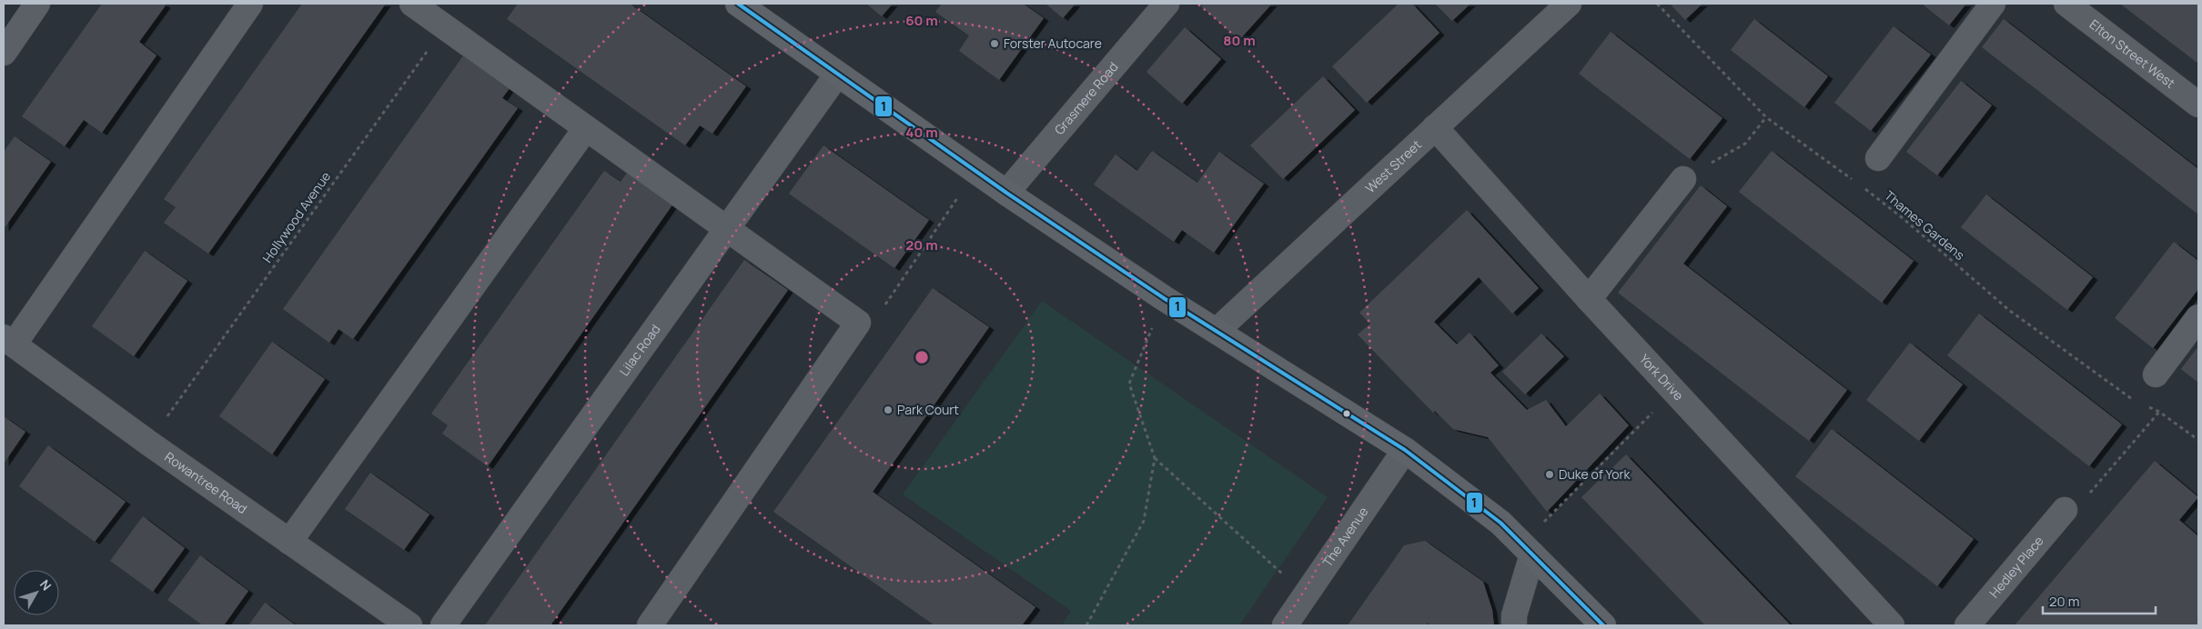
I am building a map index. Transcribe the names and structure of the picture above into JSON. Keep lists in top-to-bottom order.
{
  "streets": {
    "street": [
      "Elton Street West",
      "Grasmere Road",
      "West Street",
      "Lilac Road",
      "York Drive",
      "Rowantree Road",
      "The Avenue",
      "Hedley Place"
    ],
    "path": ["Hollywood Avenue", "Thames Gardens"]
  },
  "crossings": [
    ["West Street", "York Drive"],
    ["Hollywood Avenue", "Rowantree Road"]
  ],
  "places": ["Forster Autocare", "Park Court", "Duke of York"],
  "lines": ["transit line 1"],
  "scale_bar": "20 m",
  "north": "top right",
  "rings": [
    "60 m",
    "80 m",
    "40 m",
    "20 m"
  ]
}
